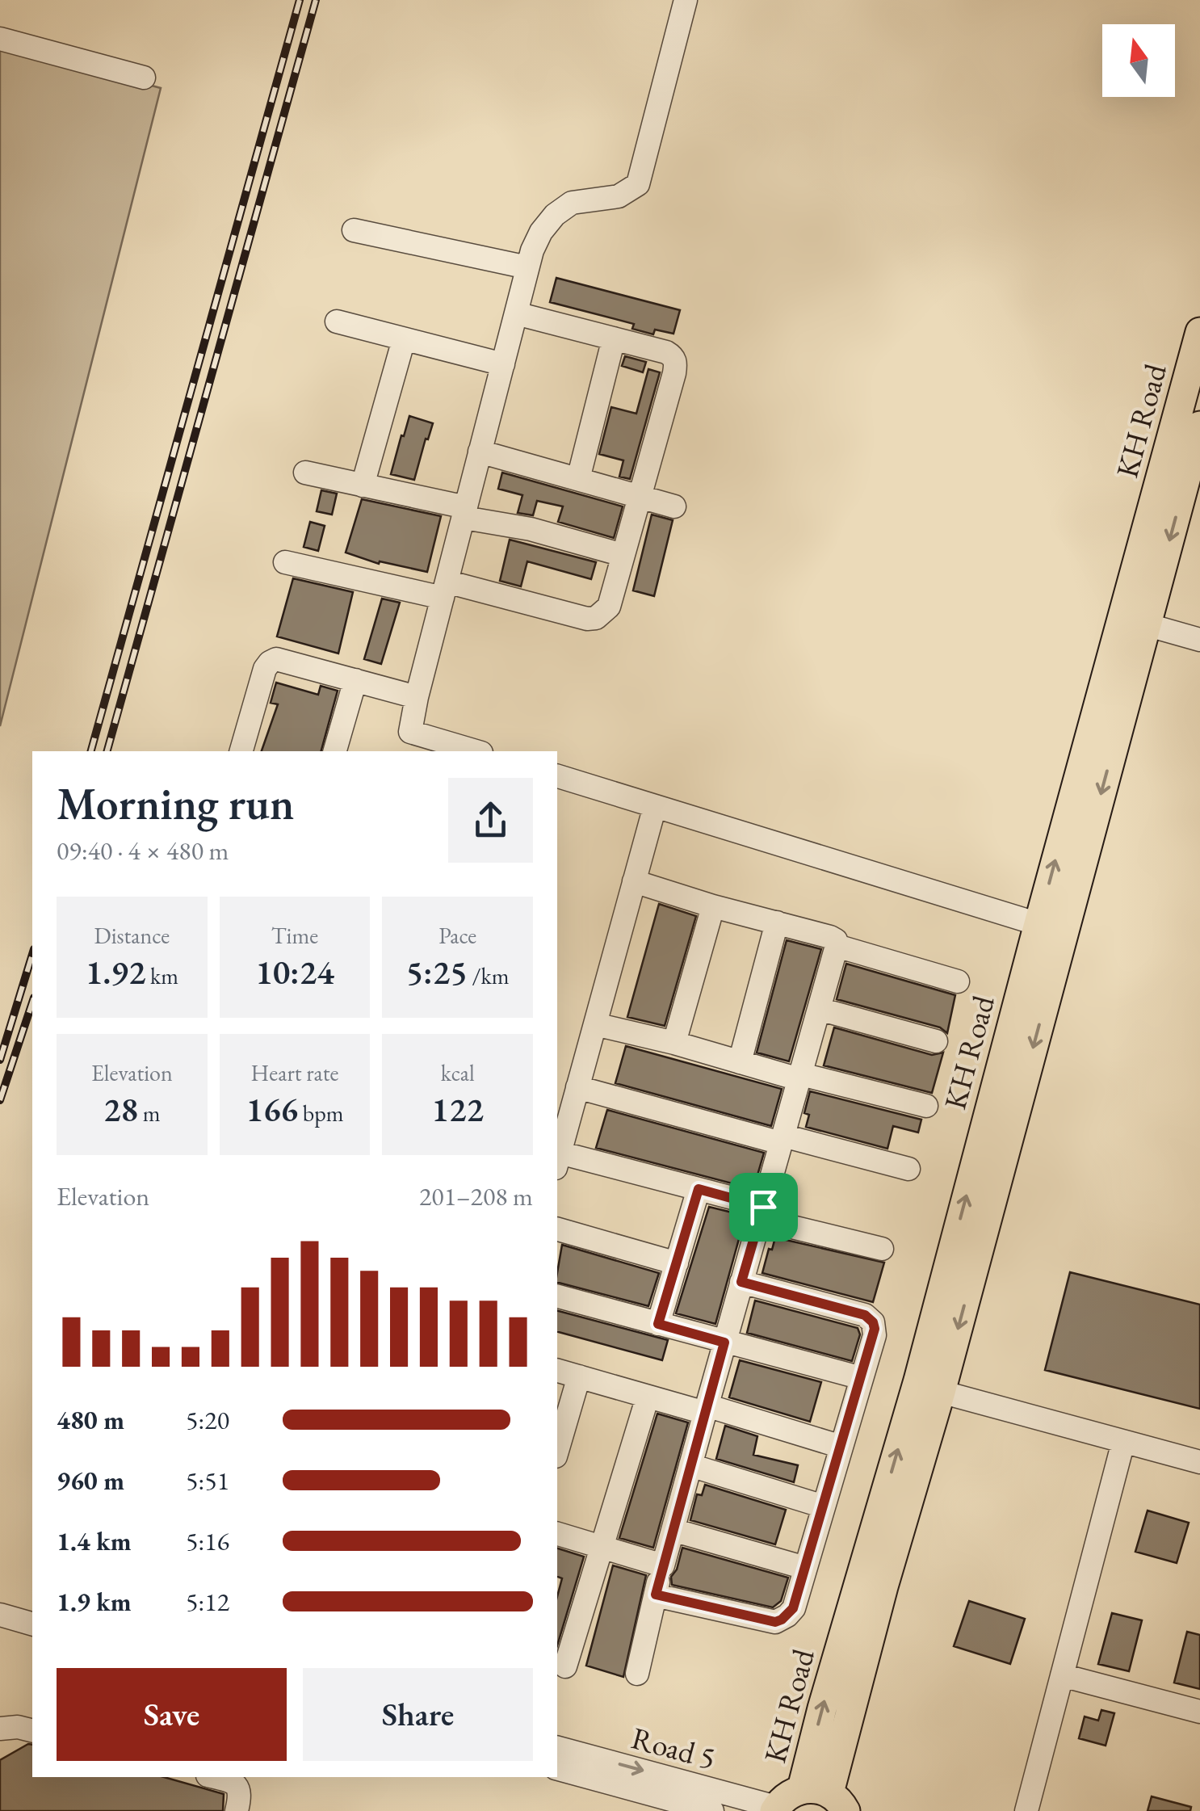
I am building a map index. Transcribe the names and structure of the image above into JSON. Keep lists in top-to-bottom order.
{
  "streets": {
    "main road": ["KH Road"],
    "street": ["Road 5"]
  },
  "north": "top",
  "page": {
    "heading": ["Morning run", "09:40 · 4 × 480 m"],
    "stats": [
      ["Distance", "1.92 km"],
      ["Time", "10:24"],
      ["Pace", "5:25 /km"],
      ["Elevation", "28 m"],
      ["Heart rate", "166 bpm"],
      ["kcal", "122"]
    ],
    "chart": ["Elevation", "201–208 m"],
    "list": [
      {
        "name": "480 m",
        "note": "5:20"
      },
      {
        "name": "960 m",
        "note": "5:51"
      },
      {
        "name": "1.4 km",
        "note": "5:16"
      },
      {
        "name": "1.9 km",
        "note": "5:12"
      }
    ],
    "buttons": ["Save", "Share"]
  }
}
